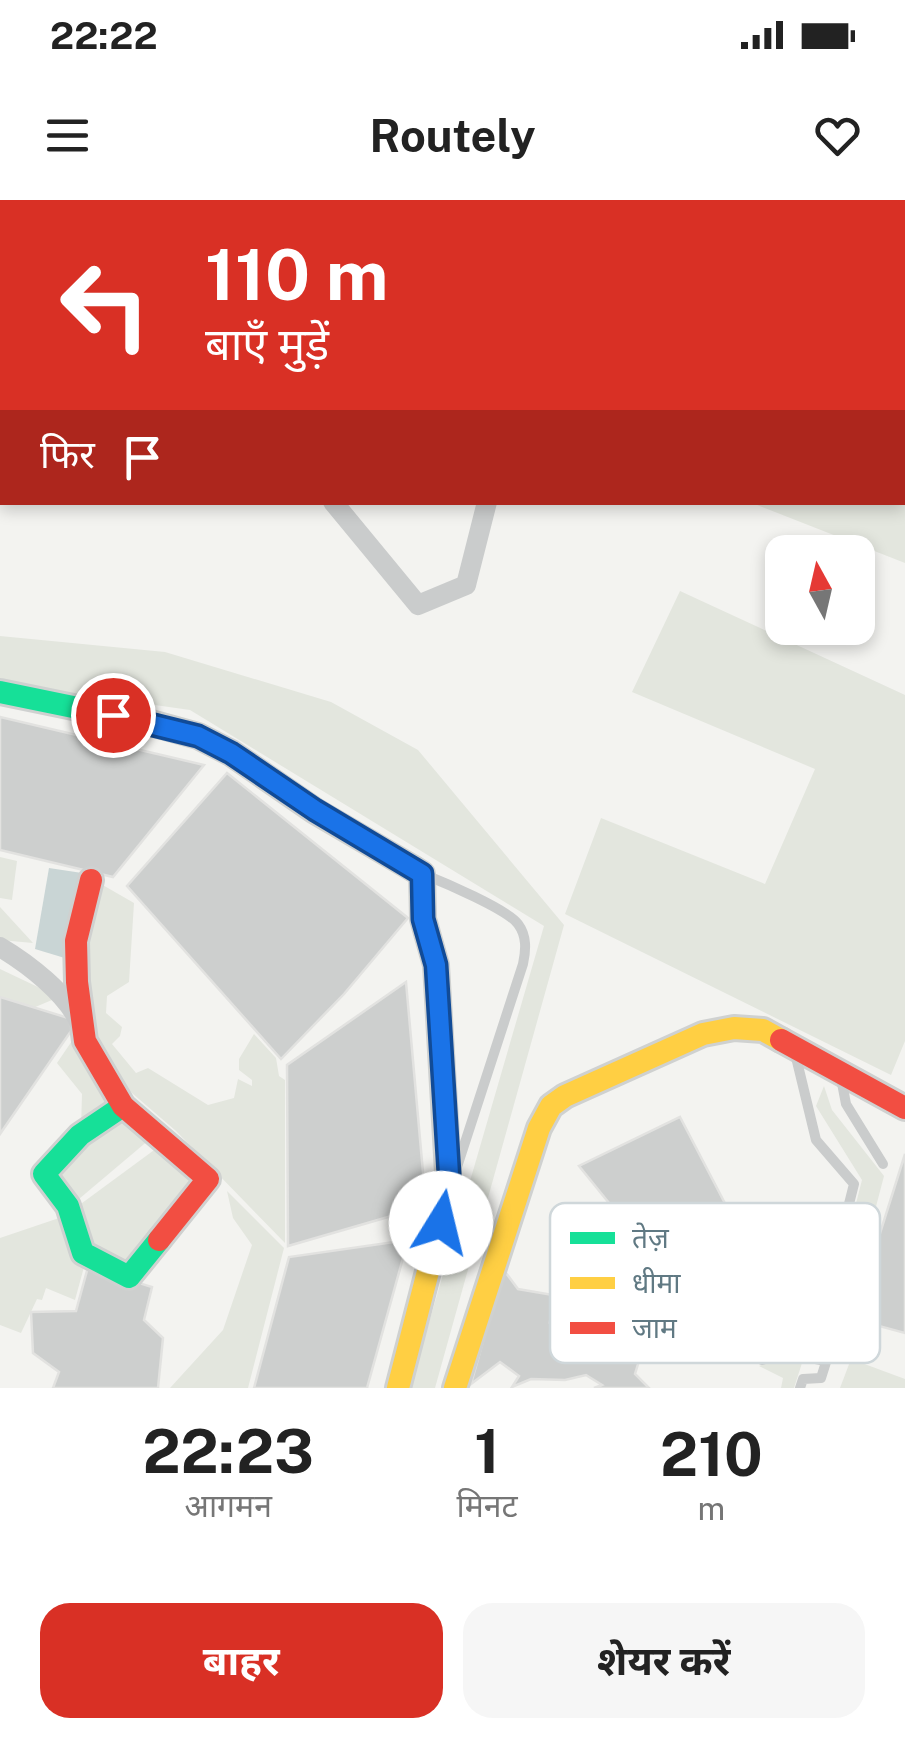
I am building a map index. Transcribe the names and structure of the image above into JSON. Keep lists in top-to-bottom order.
{
  "legend": ["तेज़", "धीमा", "जाम"],
  "north": "top",
  "page": {
    "status": "22:22",
    "header": "Routely",
    "turn": ["110 m", "बाएँ मुड़ें"],
    "then": "फिर",
    "eta": [
      "22:23",
      "आगमन",
      "1",
      "मिनट",
      "210",
      "m"
    ],
    "buttons": ["बाहर", "शेयर करें"]
  }
}
